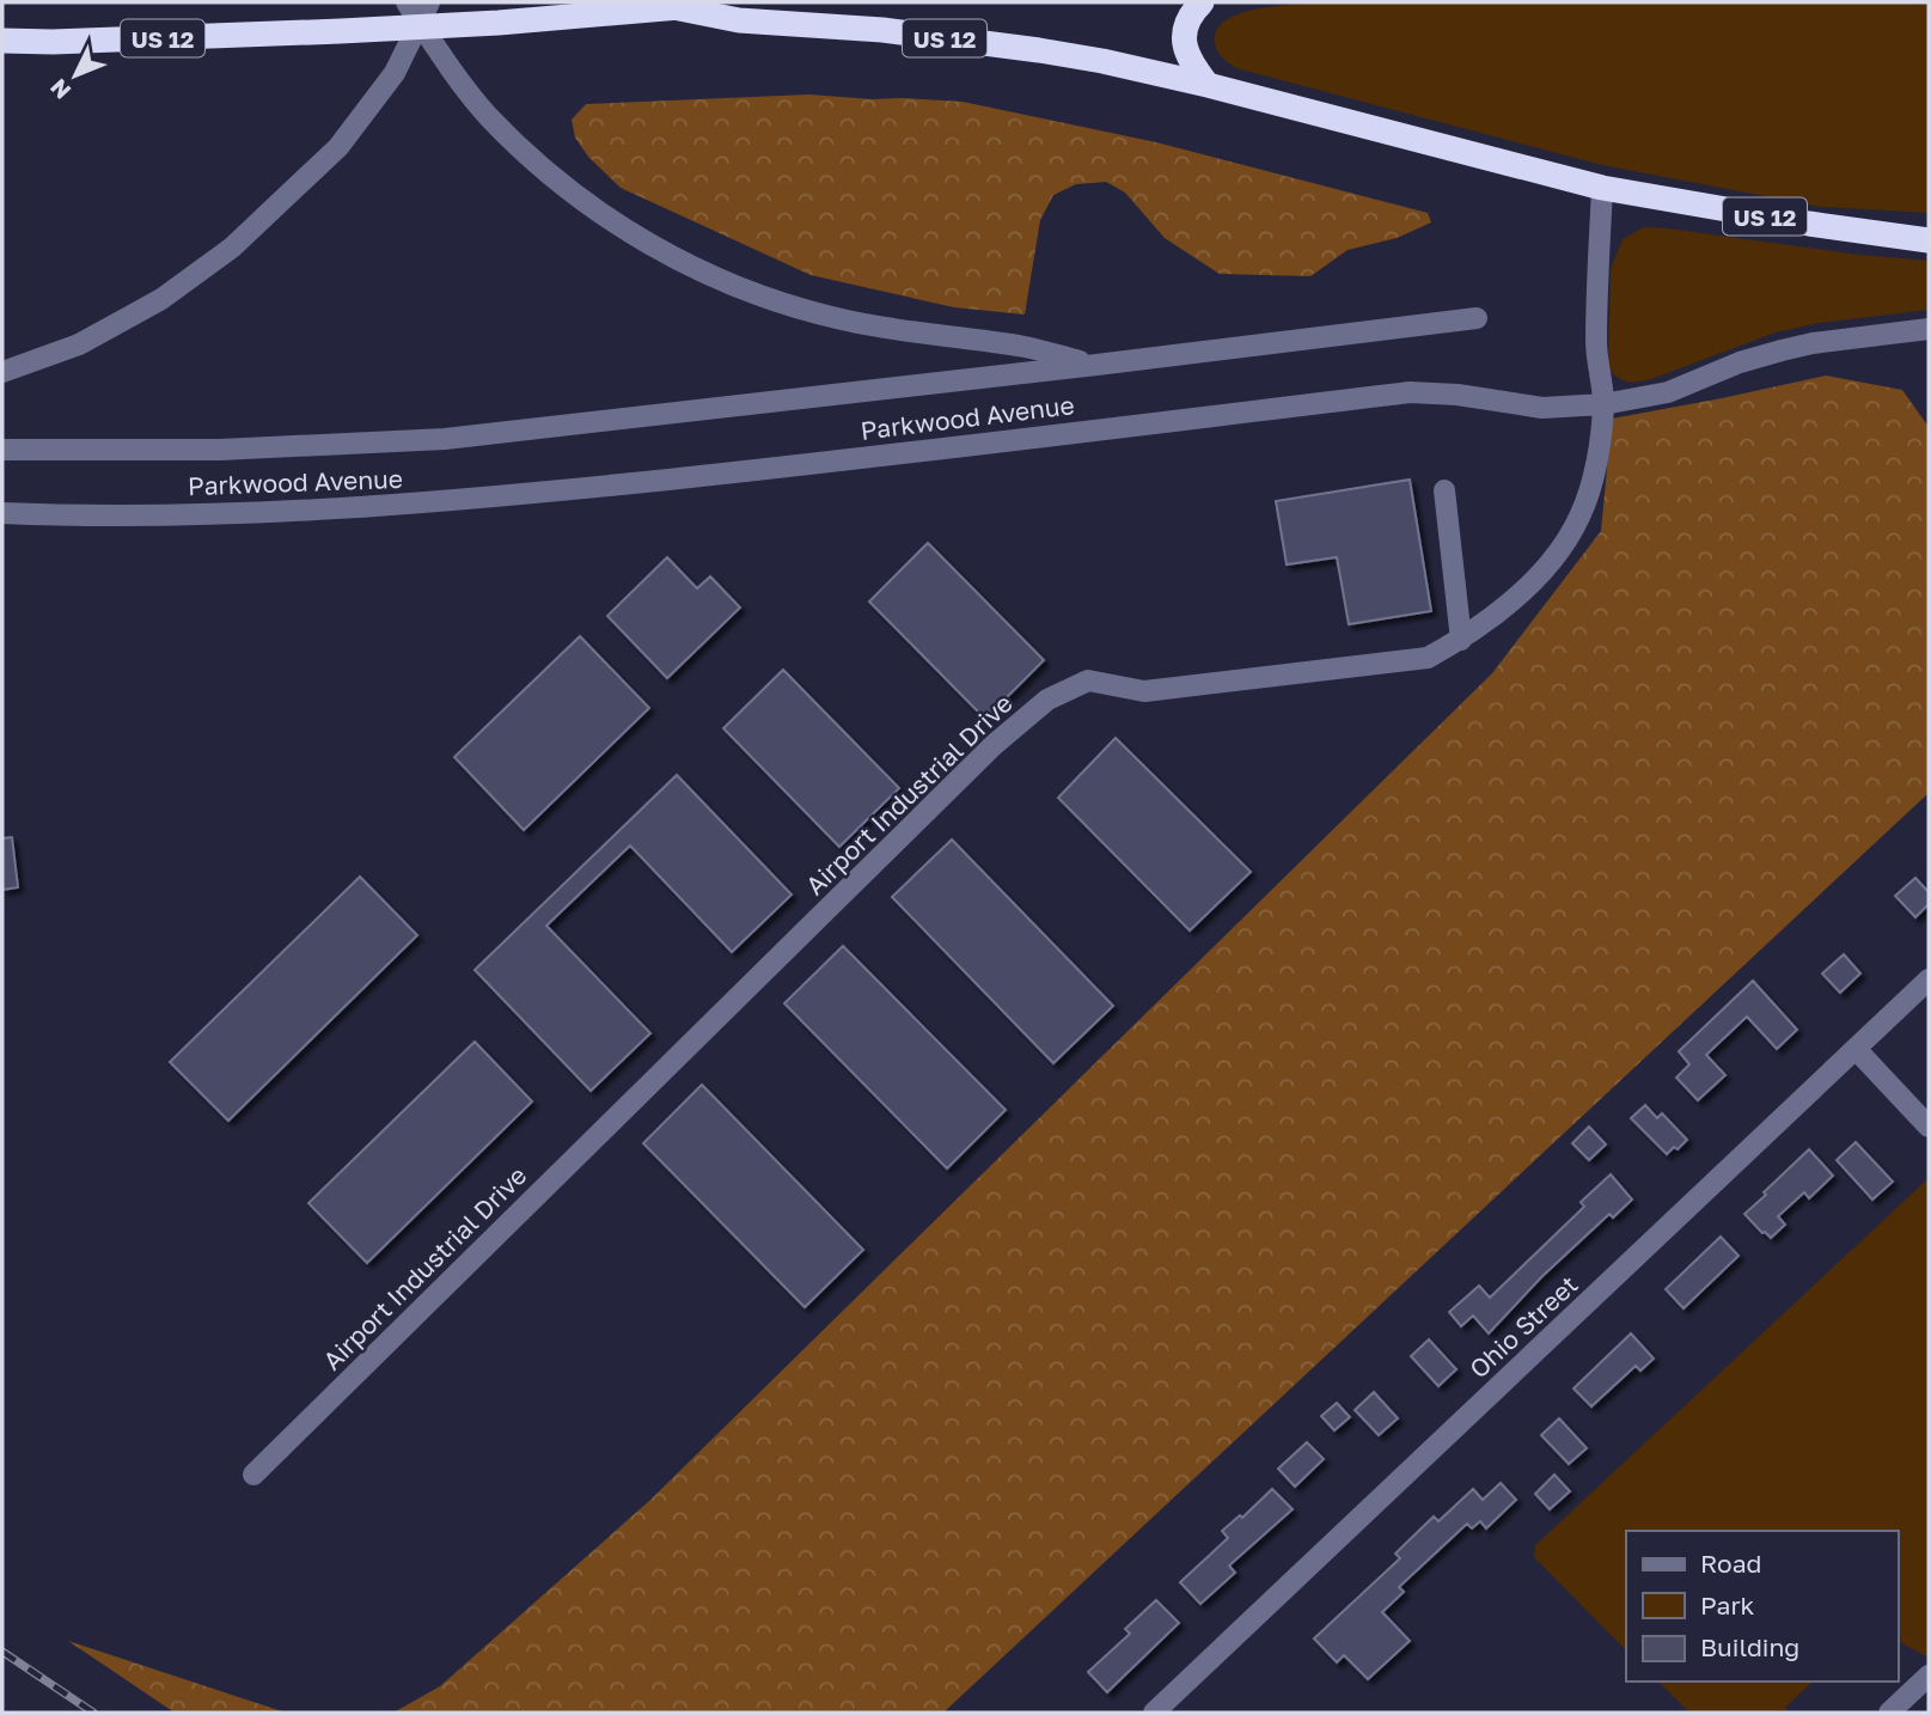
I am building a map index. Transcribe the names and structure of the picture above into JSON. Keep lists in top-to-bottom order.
{
  "streets": {
    "highway": ["US 12"],
    "street": ["Parkwood Avenue", "Airport Industrial Drive", "Ohio Street"]
  },
  "crossings": [
    ["US 12", "Airport Industrial Drive"],
    ["Parkwood Avenue", "Airport Industrial Drive"]
  ],
  "legend": ["Road", "Park", "Building"],
  "north": "bottom left"
}
